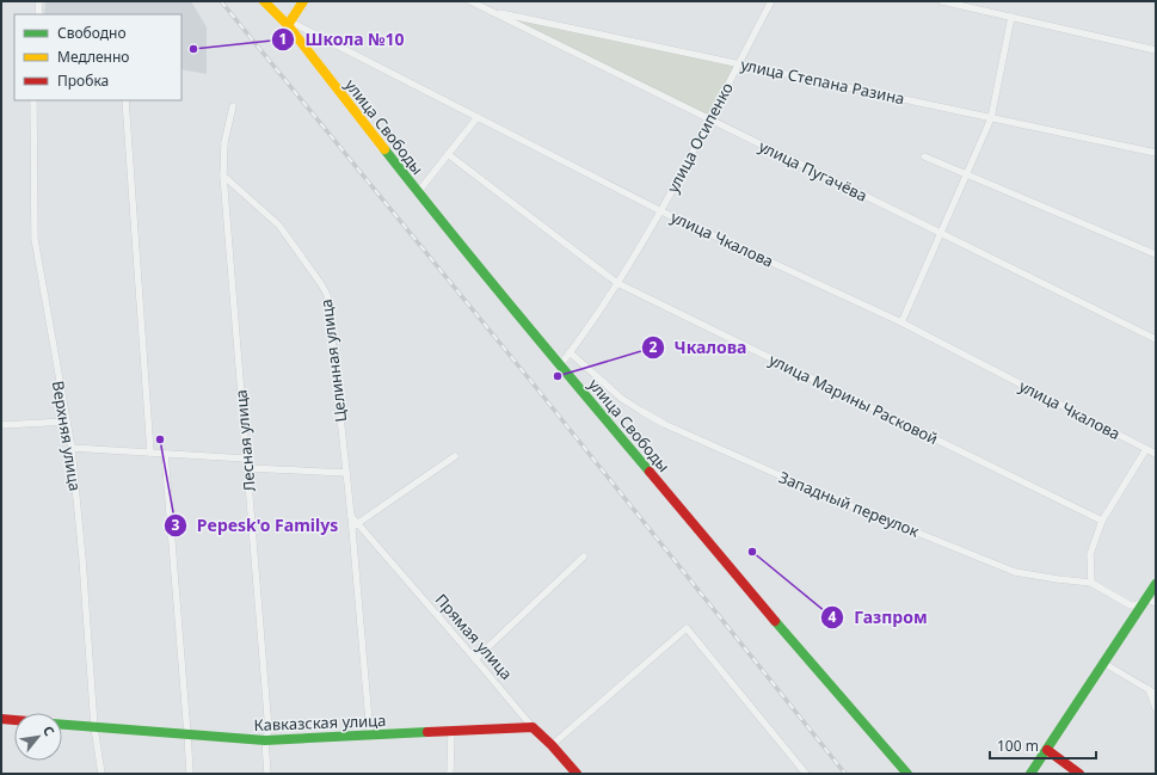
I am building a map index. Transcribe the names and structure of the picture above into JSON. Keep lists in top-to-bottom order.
{
  "streets": {
    "main road": ["улица Свободы", "Прямая улица", "Кавказская улица"],
    "street": [
      "улица Степана Разина",
      "улица Осипенко",
      "улица Пугачёва",
      "улица Чкалова",
      "Целинная улица",
      "улица Марины Расковой",
      "Верхняя улица",
      "Лесная улица",
      "Западный переулок"
    ]
  },
  "crossings": [
    ["улица Степана Разина", "улица Осипенко"],
    ["улица Степана Разина", "улица Пугачёва"],
    ["улица Свободы", "улица Осипенко"],
    ["улица Свободы", "улица Чкалова"],
    ["улица Осипенко", "улица Пугачёва"],
    ["улица Осипенко", "улица Чкалова"],
    ["улица Осипенко", "улица Марины Расковой"],
    ["улица Осипенко", "Западный переулок"],
    ["Целинная улица", "Лесная улица"],
    ["Целинная улица", "Прямая улица"],
    ["Верхняя улица", "Кавказская улица"],
    ["Лесная улица", "Кавказская улица"],
    ["Прямая улица", "Кавказская улица"]
  ],
  "places": [
    "Школа №10",
    "Чкалова",
    "Pepesk'o Familys",
    "Газпром"
  ],
  "legend": ["Свободно", "Медленно", "Пробка"],
  "scale_bar": "100 m",
  "north": "top right"
}
